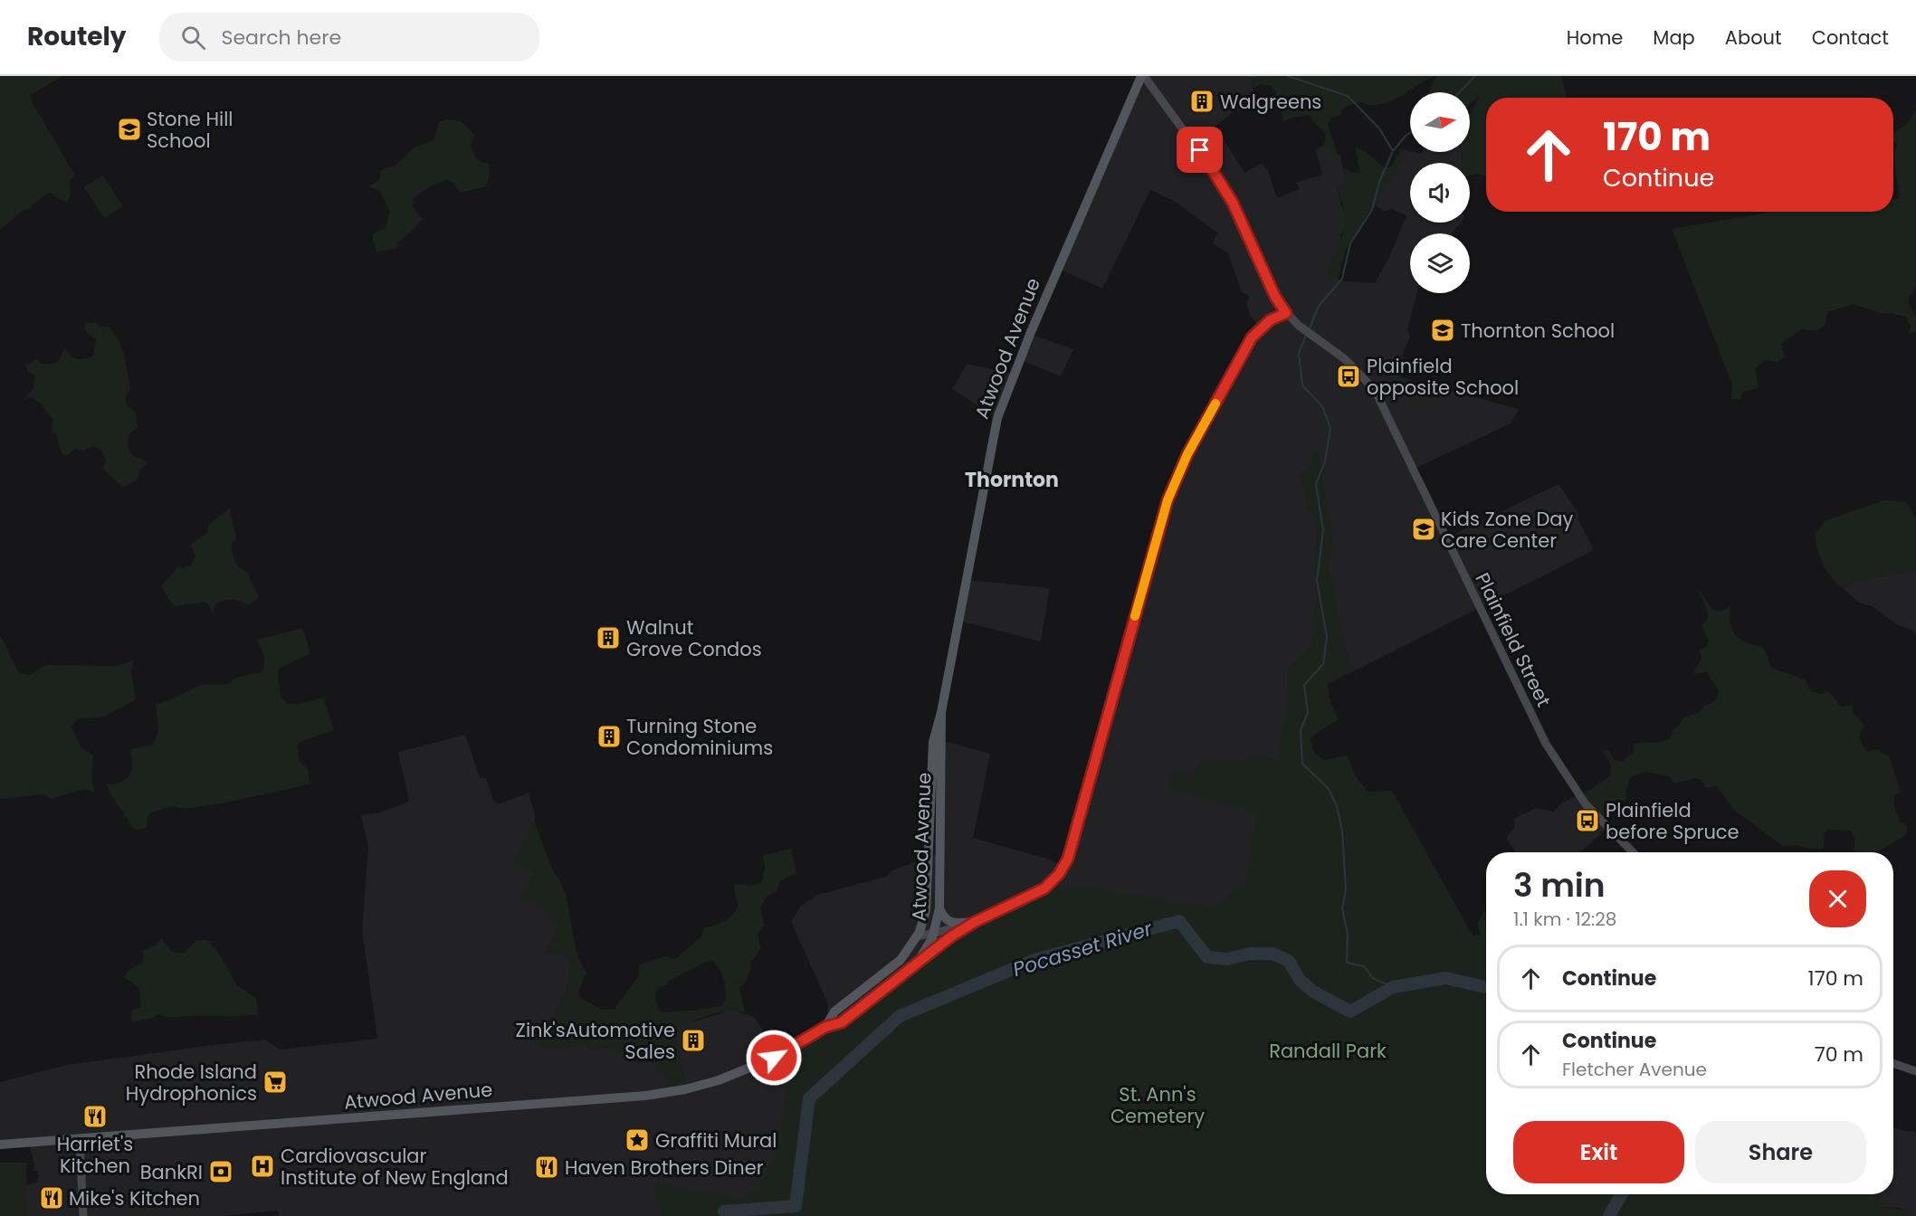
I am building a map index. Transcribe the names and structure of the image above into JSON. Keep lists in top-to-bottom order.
{
  "streets": {
    "main road": ["Atwood Avenue", "Plainfield Street"]
  },
  "crossings": [
    ["Atwood Avenue", "Plainfield Street"]
  ],
  "districts": ["Thornton"],
  "water": ["Pocasset River"],
  "parks": ["Randall Park", "St. Ann's Cemetery"],
  "places": {
    "building": [
      "Walgreens",
      "Walnut Grove Condos",
      "Turning Stone Condominiums",
      "Zink'sAutomotive Sales"
    ],
    "school or university": ["Stone Hill School", "Thornton School", "Kids Zone Day Care Center"],
    "bus stop": ["Plainfield opposite School", "Plainfield before Spruce"],
    "supermarket": ["Rhode Island Hydrophonics"],
    "restaurant": ["Harriet's Kitchen", "Haven Brothers Diner", "Mike's Kitchen"],
    "place": ["Graffiti Mural"],
    "hospital": ["Cardiovascular Institute of New England"],
    "bank": ["BankRI"]
  },
  "north": "right",
  "page": {
    "header": "Routely",
    "search": "Search here",
    "nav": [
      "Home",
      "Map",
      "About",
      "Contact"
    ],
    "turn": ["170 m", "Continue"],
    "heading": ["3 min", "1.1 km · 12:28"],
    "list": [
      {
        "name": "Continue",
        "value": "170 m"
      },
      {
        "name": "Continue",
        "note": "Fletcher Avenue",
        "value": "70 m"
      }
    ],
    "buttons": ["Exit", "Share"]
  }
}
